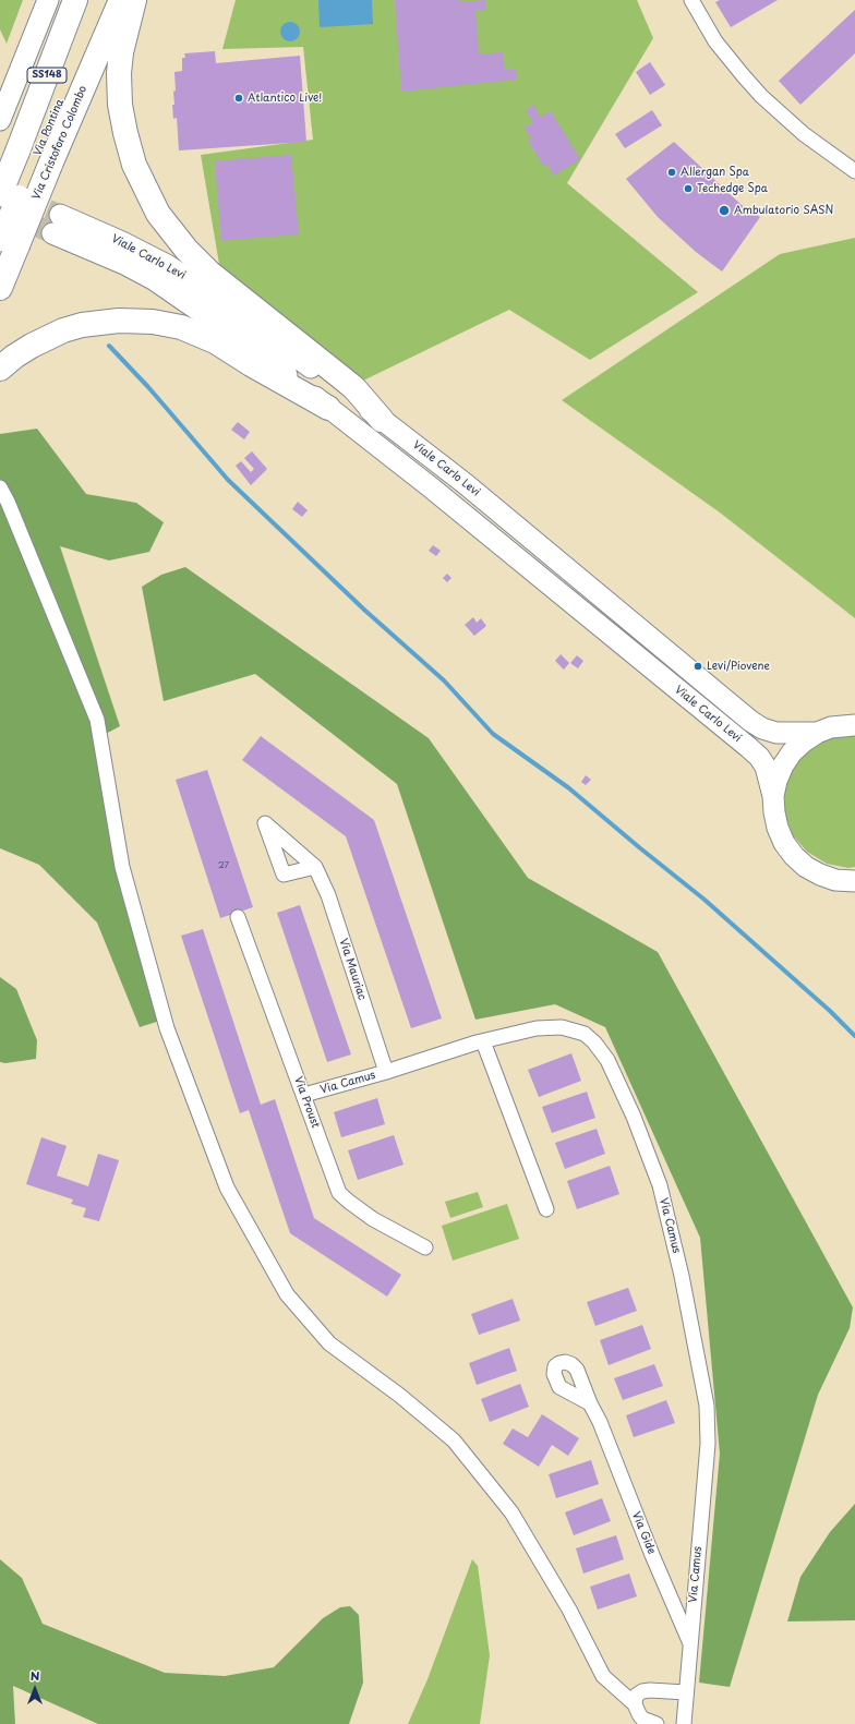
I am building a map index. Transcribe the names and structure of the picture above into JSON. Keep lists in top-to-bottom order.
{
  "streets": {
    "highway": ["SS148", "Via Pontina", "Via Cristoforo Colombo"],
    "street": [
      "Viale Carlo Levi",
      "Via Mauriac",
      "Via Camus",
      "Via Proust",
      "Via Gide"
    ]
  },
  "crossings": [
    ["Via Pontina", "Via Cristoforo Colombo"],
    ["Via Mauriac", "Via Camus"],
    ["Via Camus", "Via Proust"],
    ["Via Camus", "Via Gide"]
  ],
  "places": [
    "Atlantico Live!",
    "Allergan Spa",
    "Techedge Spa",
    "Ambulatorio SASN",
    "Levi/Piovene"
  ],
  "house_numbers": ["27"],
  "north": "top"
}
